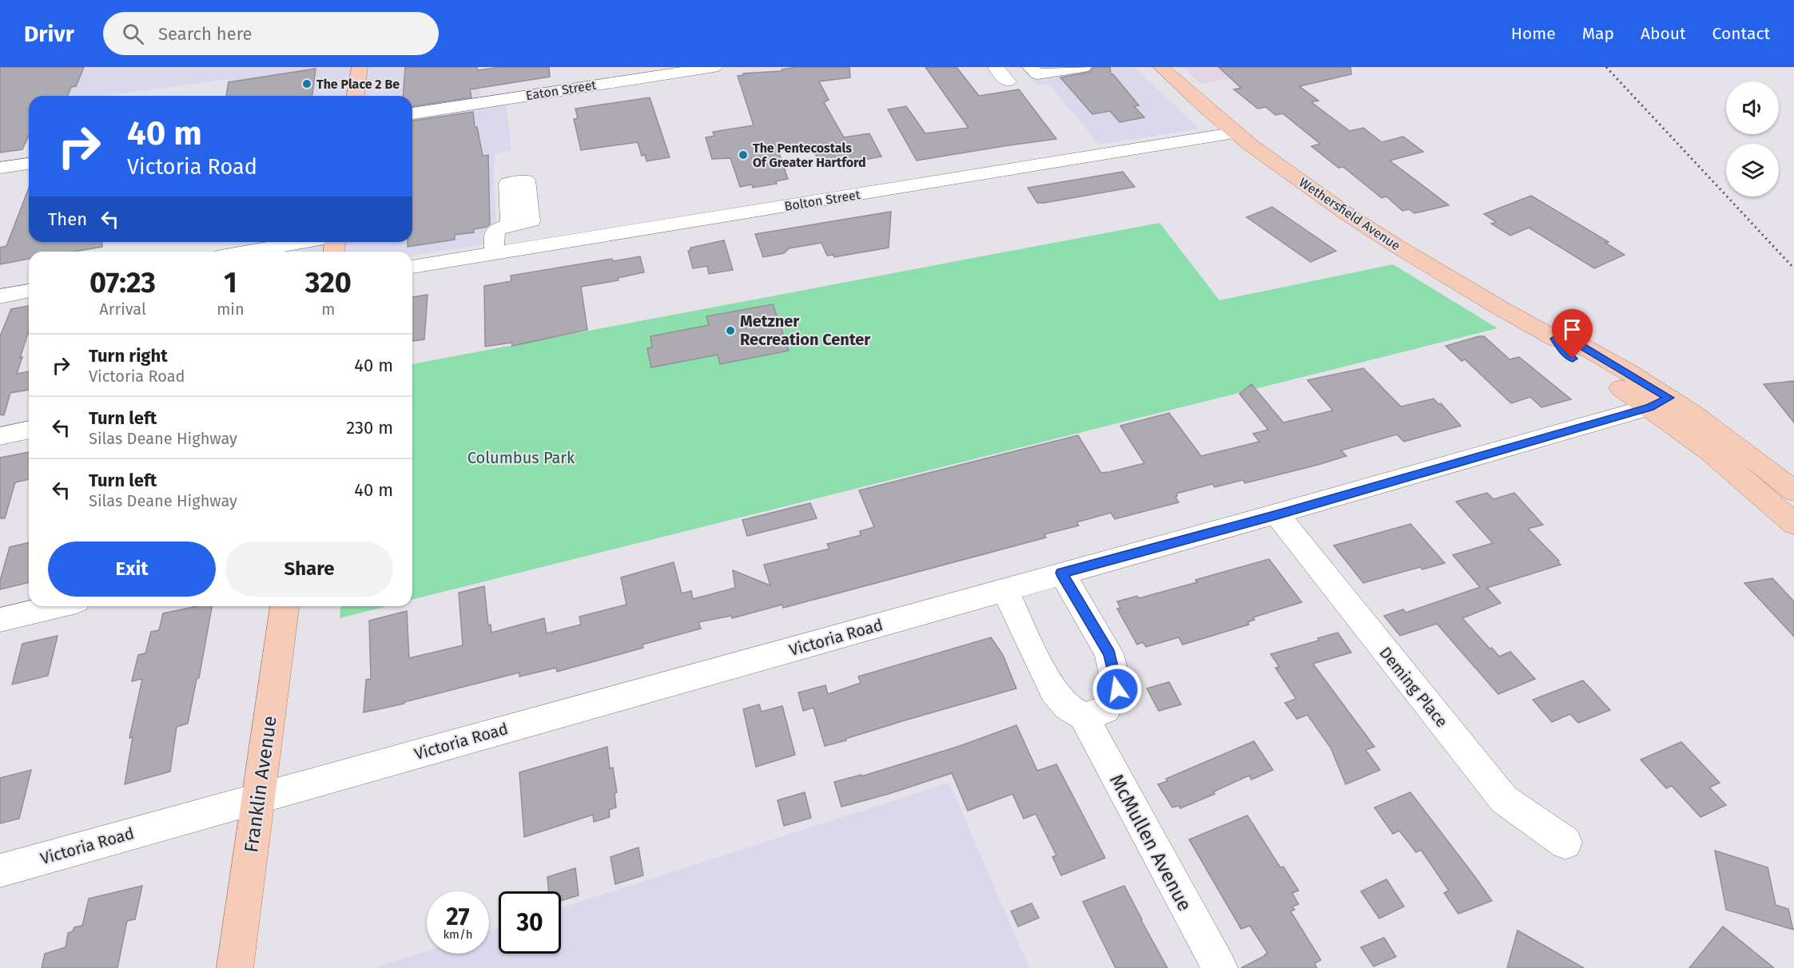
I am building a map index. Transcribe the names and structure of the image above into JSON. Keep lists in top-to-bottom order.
{
  "streets": {
    "main road": ["Wethersfield Avenue", "Franklin Avenue"],
    "street": [
      "Eaton Street",
      "Bolton Street",
      "Victoria Road",
      "Deming Place",
      "McMullen Avenue"
    ]
  },
  "crossings": [
    ["Bolton Street", "Wethersfield Avenue"],
    ["Wethersfield Avenue", "Victoria Road"],
    ["Victoria Road", "Deming Place"],
    ["Victoria Road", "Franklin Avenue"],
    ["Victoria Road", "McMullen Avenue"]
  ],
  "parks": ["Columbus Park"],
  "places": ["The Place 2 Be", "The Pentecostals Of Greater Hartford", "Metzner Recreation Center"],
  "page": {
    "header": "Drivr",
    "search": "Search here",
    "nav": [
      "Home",
      "Map",
      "About",
      "Contact"
    ],
    "turn": ["40 m", "Victoria Road"],
    "then": "Then",
    "eta": [
      "07:23",
      "Arrival",
      "1",
      "min",
      "320",
      "m"
    ],
    "list": [
      {
        "name": "Turn right",
        "note": "Victoria Road",
        "value": "40 m"
      },
      {
        "name": "Turn left",
        "note": "Silas Deane Highway",
        "value": "230 m"
      },
      {
        "name": "Turn left",
        "note": "Silas Deane Highway",
        "value": "40 m"
      }
    ],
    "buttons": ["Exit", "Share"],
    "speed": "27 km/h",
    "limit": "30"
  }
}
